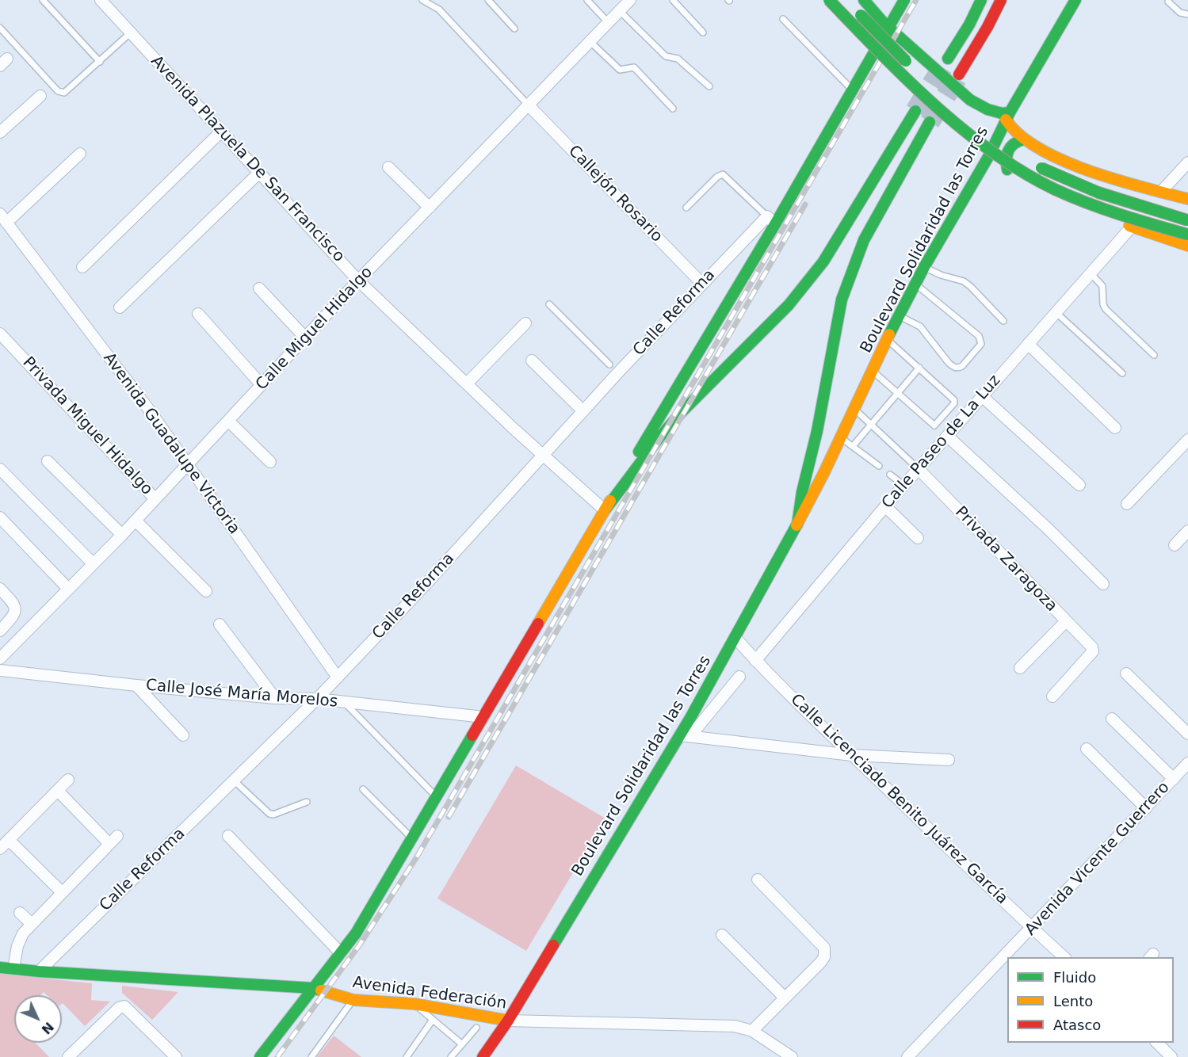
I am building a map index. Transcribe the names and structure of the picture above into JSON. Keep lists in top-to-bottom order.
{
  "streets": {
    "main road": ["Boulevard Solidaridad las Torres", "Avenida Federación"],
    "street": [
      "Avenida Plazuela De San Francisco",
      "Callejón Rosario",
      "Calle Reforma",
      "Calle Miguel Hidalgo",
      "Privada Miguel Hidalgo",
      "Calle Paseo de La Luz",
      "Avenida Guadalupe Victoria",
      "Privada Zaragoza",
      "Calle José María Morelos",
      "Calle Licenciado Benito Juárez García",
      "Avenida Vicente Guerrero"
    ]
  },
  "crossings": [
    ["Avenida Plazuela De San Francisco", "Calle Reforma"],
    ["Avenida Plazuela De San Francisco", "Calle Miguel Hidalgo"],
    ["Callejón Rosario", "Calle Reforma"],
    ["Callejón Rosario", "Calle Miguel Hidalgo"],
    ["Boulevard Solidaridad las Torres", "Calle Licenciado Benito Juárez García"],
    ["Boulevard Solidaridad las Torres", "Avenida Federación"],
    ["Calle Reforma", "Avenida Guadalupe Victoria"],
    ["Calle Reforma", "Calle José María Morelos"],
    ["Calle Reforma", "Avenida Federación"],
    ["Calle Miguel Hidalgo", "Privada Miguel Hidalgo"],
    ["Calle Miguel Hidalgo", "Avenida Guadalupe Victoria"],
    ["Calle Paseo de La Luz", "Privada Zaragoza"],
    ["Calle Paseo de La Luz", "Calle Licenciado Benito Juárez García"],
    ["Calle Licenciado Benito Juárez García", "Avenida Vicente Guerrero"]
  ],
  "legend": ["Fluido", "Lento", "Atasco"],
  "north": "bottom right"
}
